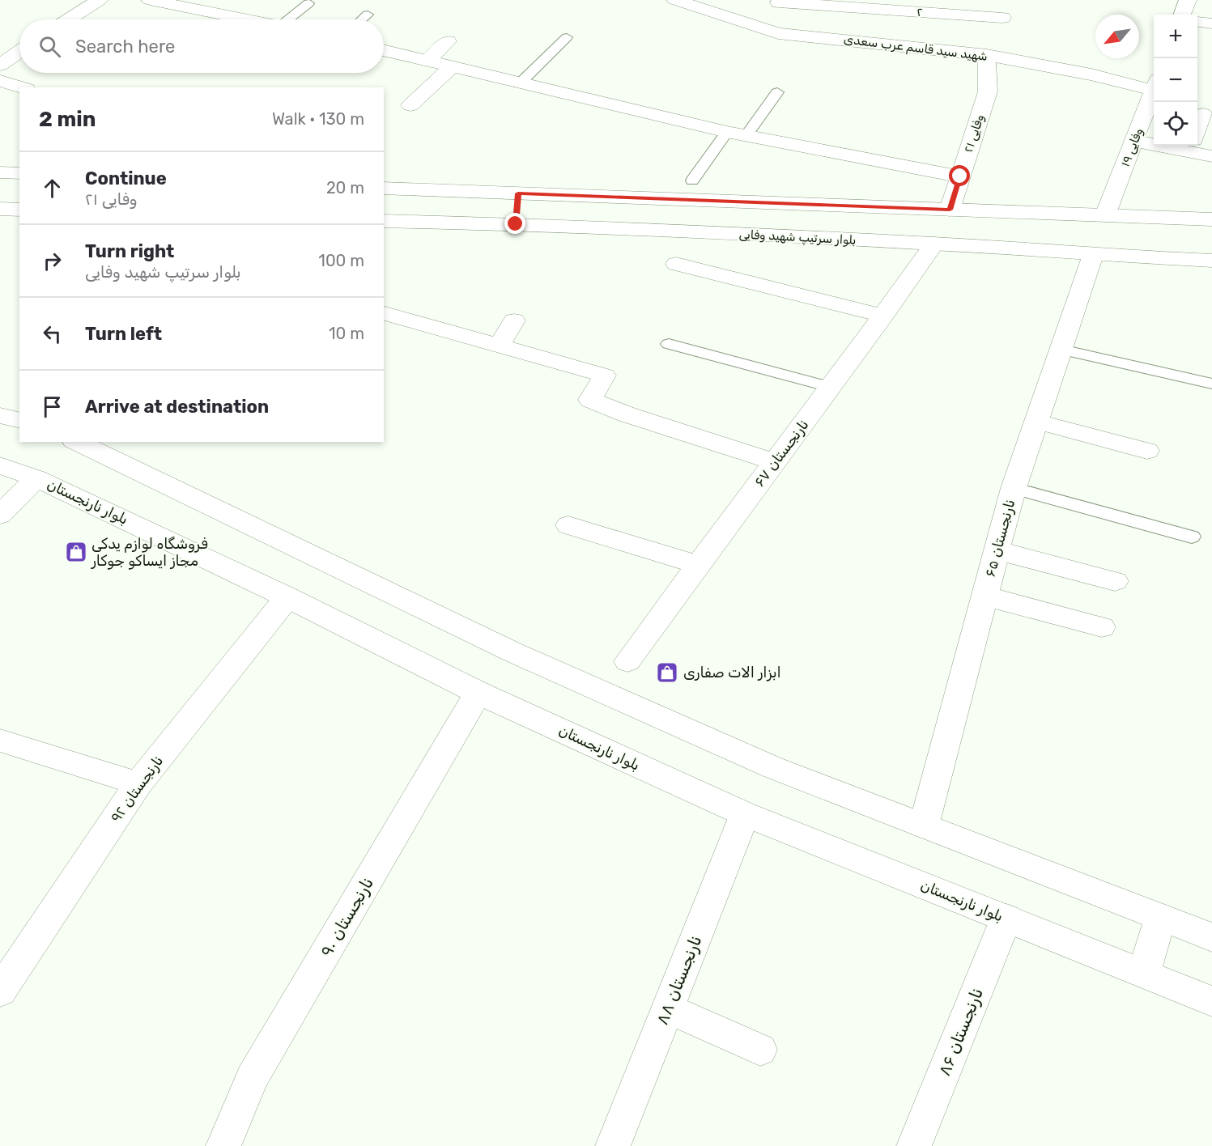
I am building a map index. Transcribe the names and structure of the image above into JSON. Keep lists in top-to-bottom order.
{
  "streets": {
    "street": [
      "۲",
      "شهید سید قاسم عرب سعدی",
      "وفایی ۲۱",
      "وفایی ۱۹",
      "بلوار سرتیپ شهید وفایی",
      "نارنجستان ۶۷",
      "بلوار نارنجستان",
      "نارنجستان ۶۵",
      "نارنجستان ۹۲",
      "نارنجستان ۹۰",
      "نارنجستان ۸۸",
      "نارنجستان ۸۶"
    ]
  },
  "crossings": [
    ["شهید سید قاسم عرب سعدی", "وفایی ۲۱"],
    ["بلوار سرتیپ شهید وفایی", "نارنجستان ۶۷"],
    ["بلوار سرتیپ شهید وفایی", "نارنجستان ۶۵"],
    ["بلوار نارنجستان", "نارنجستان ۹۲"],
    ["بلوار نارنجستان", "نارنجستان ۹۰"],
    ["بلوار نارنجستان", "نارنجستان ۸۸"],
    ["بلوار نارنجستان", "نارنجستان ۸۶"]
  ],
  "places": {
    "shop": ["فروشگاه لوازم یدکی مجاز ایساکو جوکار", "ابزار الات صفاری"]
  },
  "north": "bottom left",
  "page": {
    "map_buttons": ["+", "−"],
    "search": "Search here",
    "heading": ["2 min", "Walk · 130 m"],
    "list": [
      ["Continue", "وفایی ۲۱", "20 m"],
      ["Turn right", "بلوار سرتیپ شهید وفایی", "100 m"],
      ["Turn left", "10 m"],
      "Arrive at destination"
    ]
  }
}
